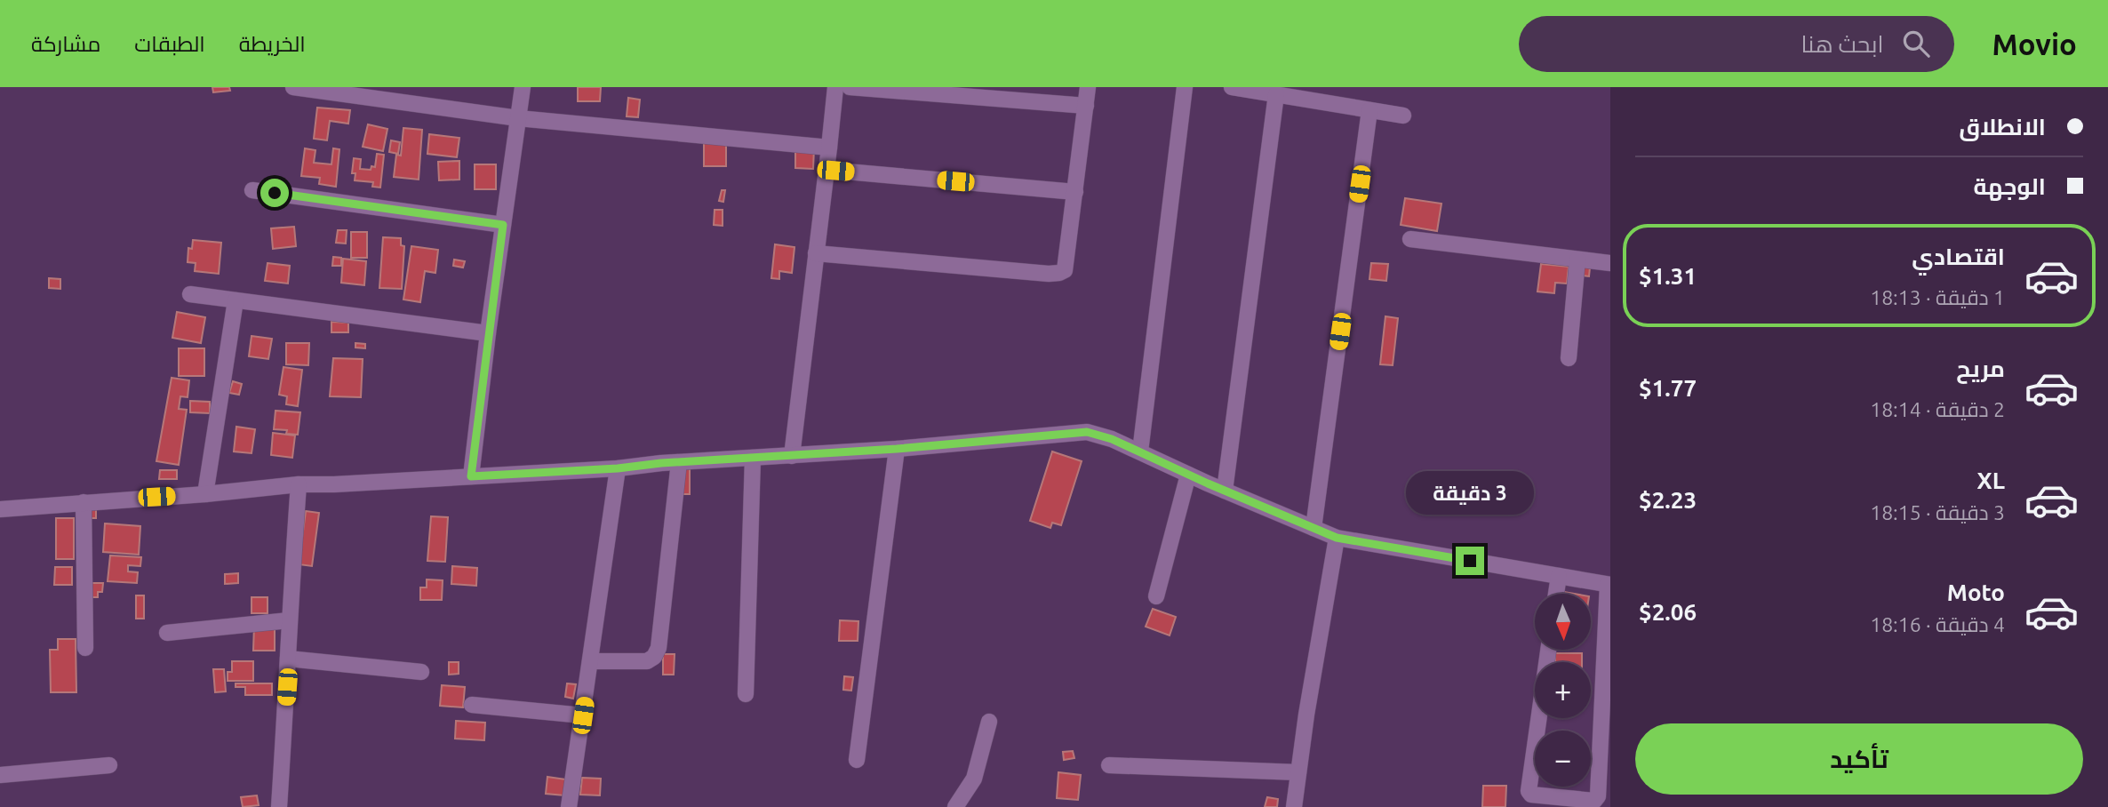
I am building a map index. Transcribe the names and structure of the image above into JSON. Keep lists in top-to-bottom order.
{
  "north": "bottom",
  "page": {
    "header": "Movio",
    "search": "ابحث هنا",
    "nav": ["الخريطة", "الطبقات", "مشاركة"],
    "banner": ["الانطلاق", "الوجهة"],
    "list": [
      {
        "name": "اقتصادي",
        "note": "1 دقيقة · 18:13",
        "value": "$1.31"
      },
      {
        "name": "مريح",
        "note": "2 دقيقة · 18:14",
        "value": "$1.77"
      },
      {
        "name": "XL",
        "note": "3 دقيقة · 18:15",
        "value": "$2.23"
      },
      {
        "name": "Moto",
        "note": "4 دقيقة · 18:16",
        "value": "$2.06"
      }
    ],
    "bubble": "3 دقيقة",
    "map_buttons": ["+", "−"],
    "buttons": "تأكيد"
  }
}
